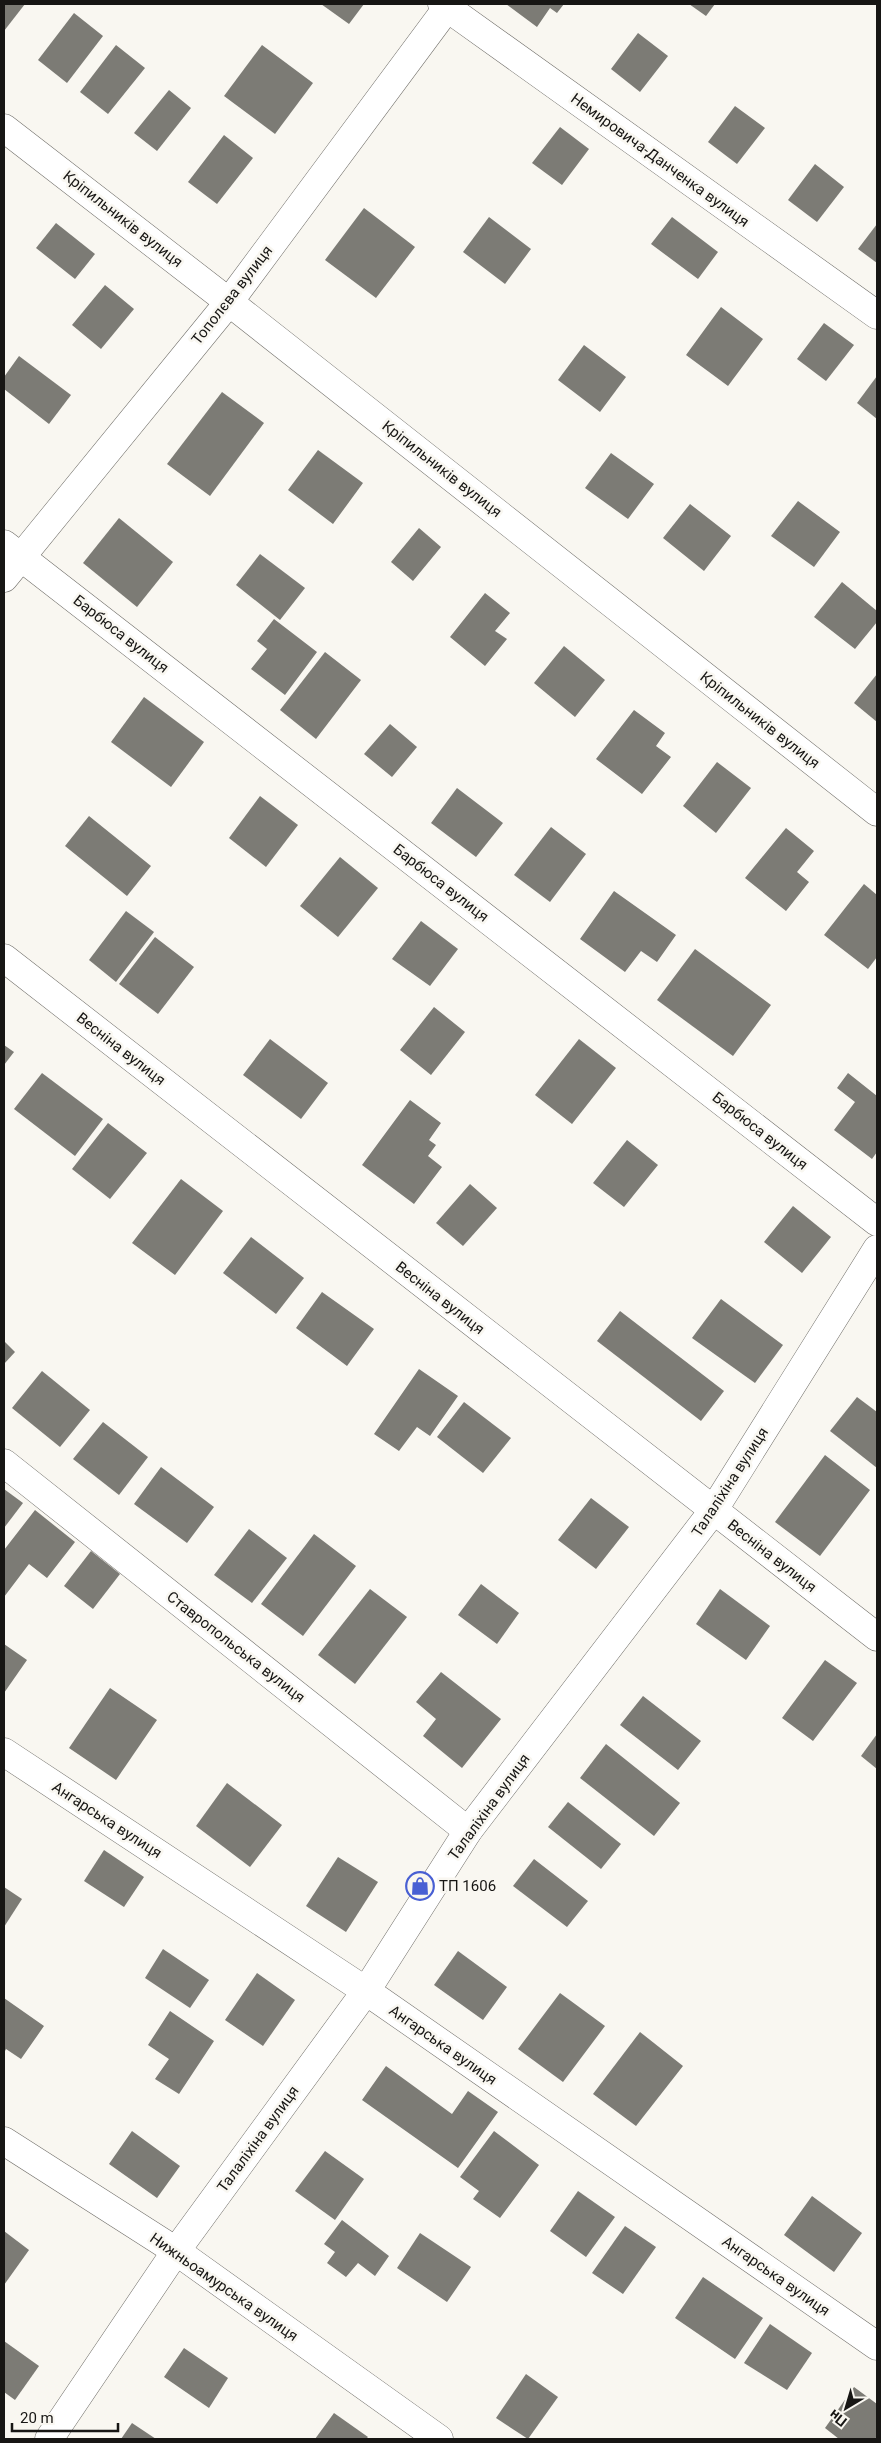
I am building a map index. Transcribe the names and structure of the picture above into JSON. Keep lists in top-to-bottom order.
{
  "streets": {
    "street": [
      "Немировича-Данченка вулиця",
      "Кріпильників вулиця",
      "Тополєва вулиця",
      "Барбюса вулиця",
      "Весніна вулиця",
      "Талаліхіна вулиця",
      "Ставропольська вулиця",
      "Ангарська вулиця",
      "Нижньоамурська вулиця"
    ]
  },
  "crossings": [
    ["Немировича-Данченка вулиця", "Тополєва вулиця"],
    ["Кріпильників вулиця", "Тополєва вулиця"],
    ["Тополєва вулиця", "Барбюса вулиця"],
    ["Весніна вулиця", "Талаліхіна вулиця"],
    ["Талаліхіна вулиця", "Ставропольська вулиця"],
    ["Талаліхіна вулиця", "Ангарська вулиця"],
    ["Талаліхіна вулиця", "Нижньоамурська вулиця"]
  ],
  "places": {
    "shop": ["ТП 1606"]
  },
  "scale_bar": "20 m",
  "north": "bottom left"
}
